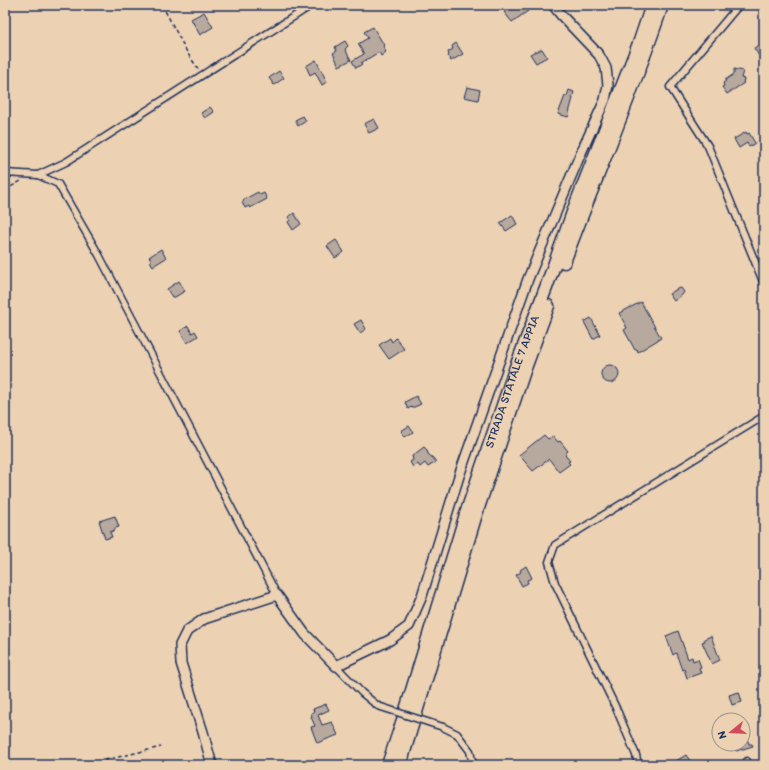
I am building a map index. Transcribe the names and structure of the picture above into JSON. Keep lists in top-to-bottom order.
{
  "streets": {
    "highway": ["STRADA STATALE 7 APPIA"]
  },
  "north": "left"
}
